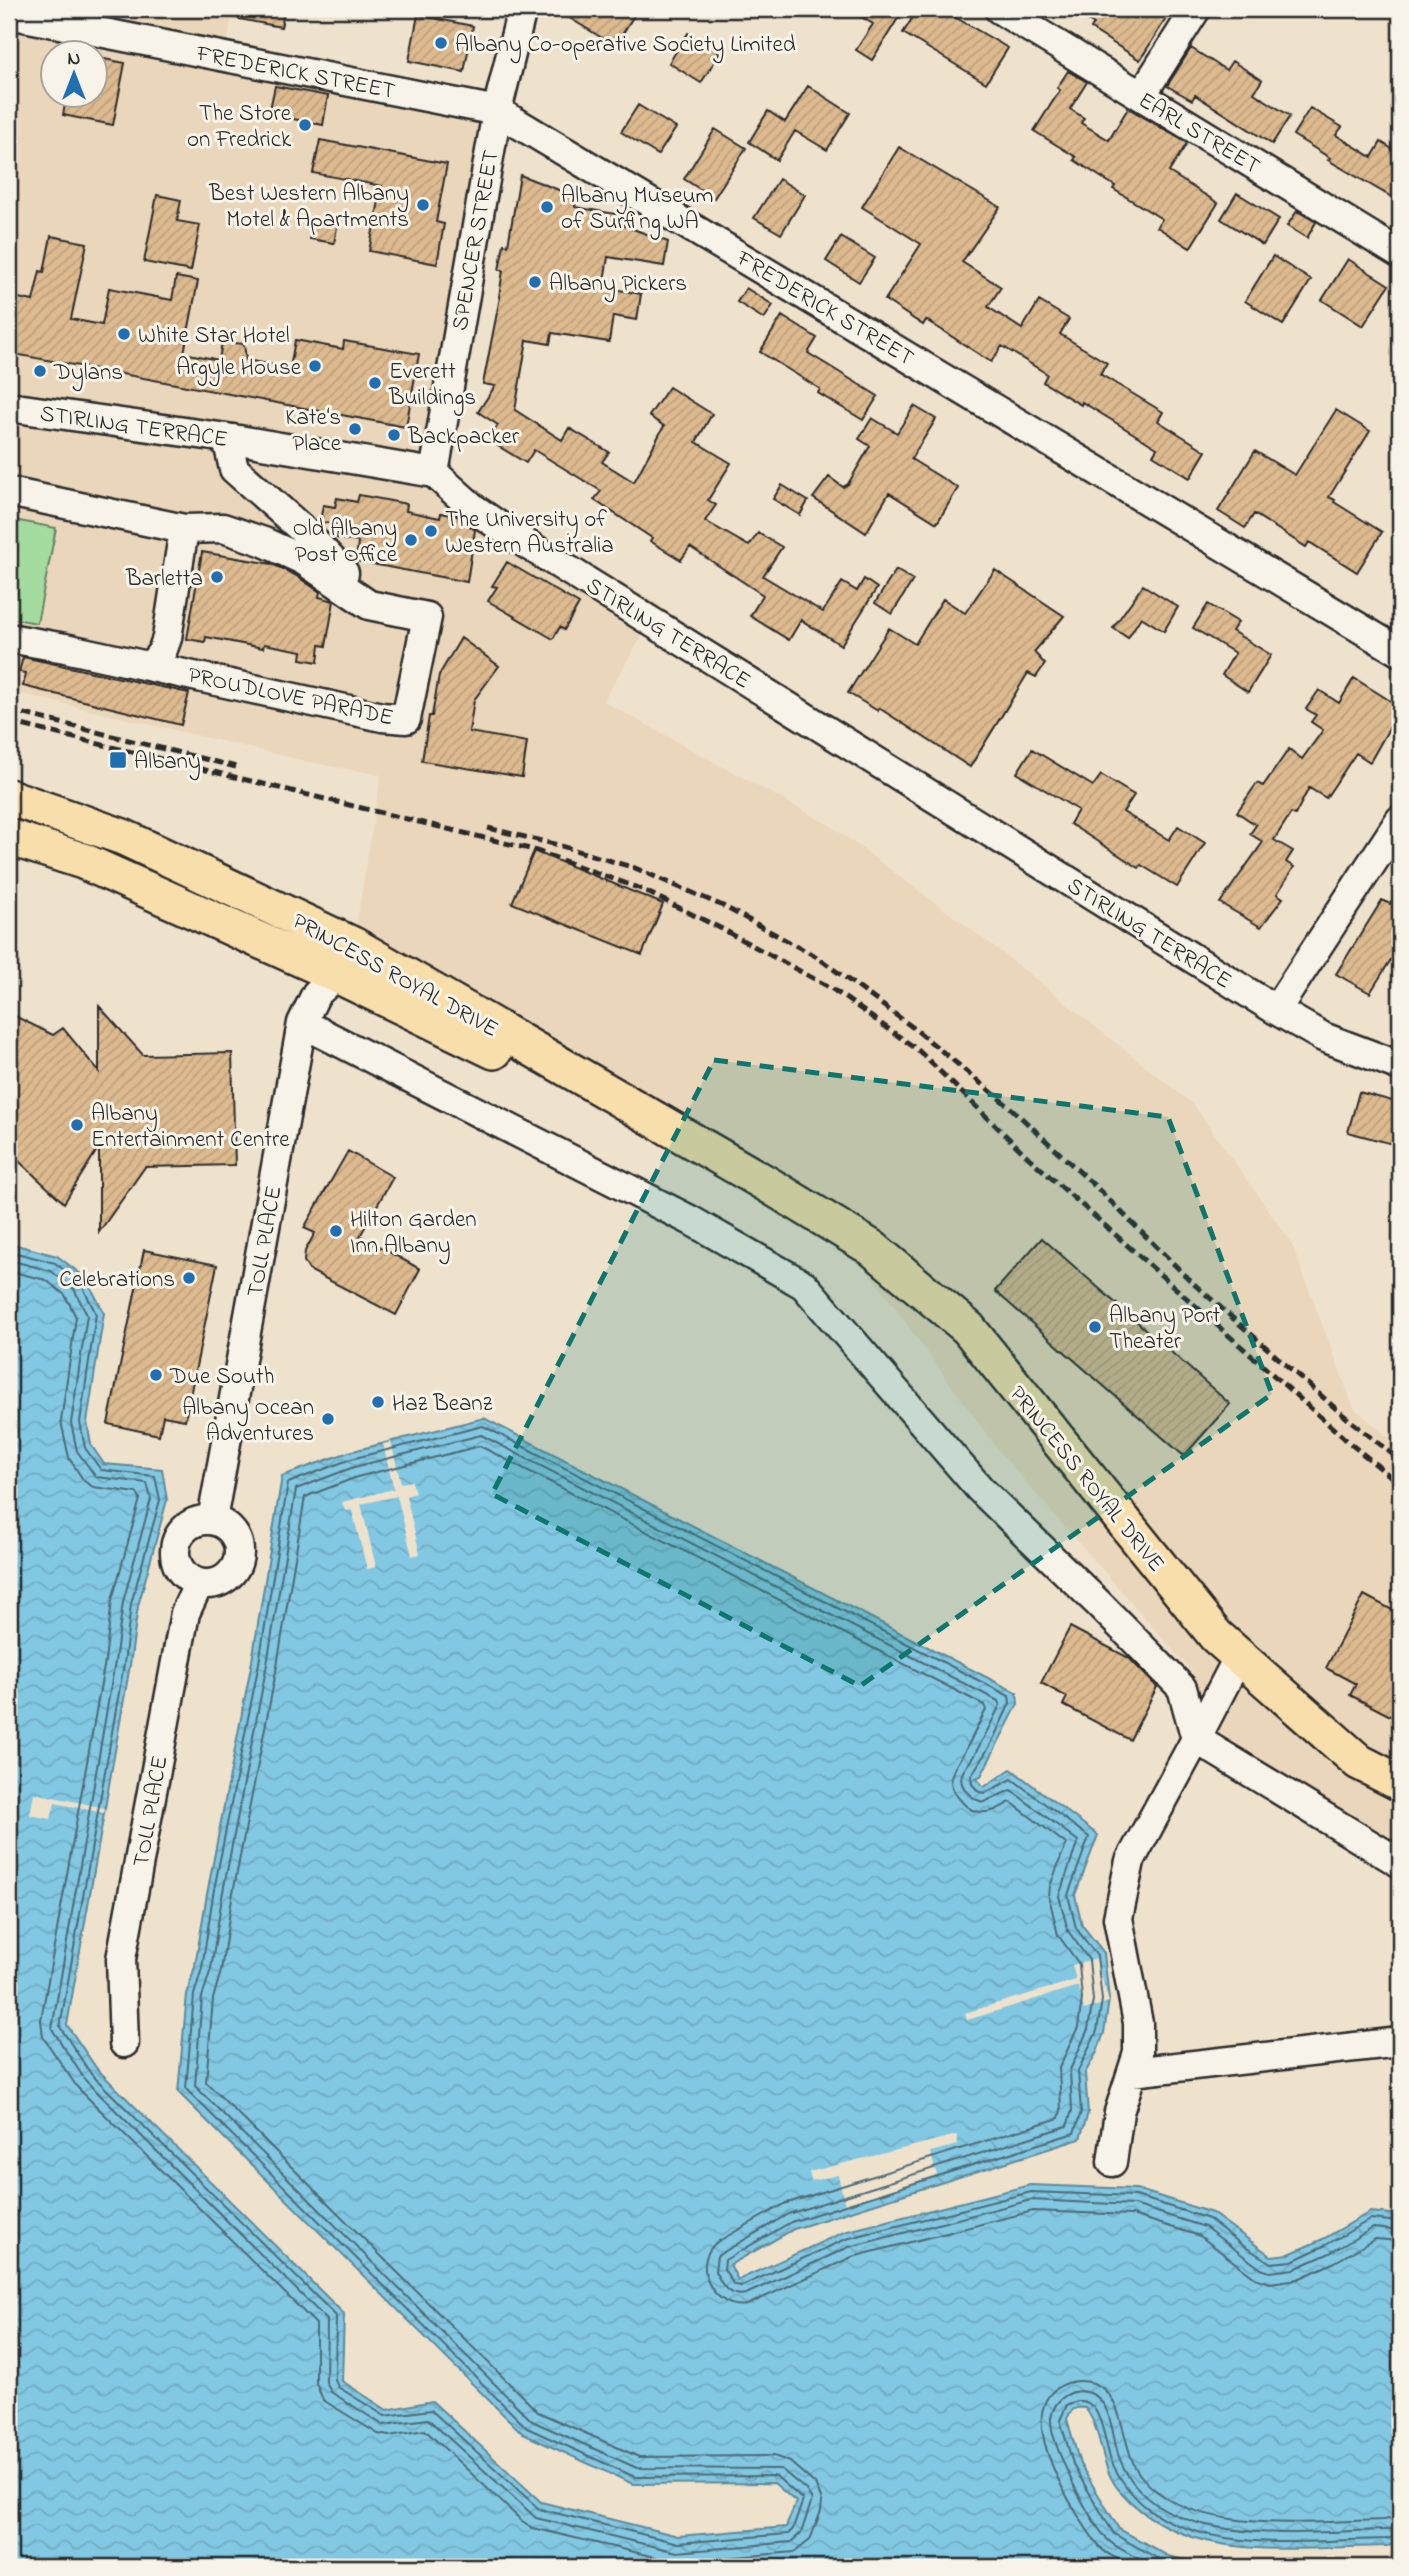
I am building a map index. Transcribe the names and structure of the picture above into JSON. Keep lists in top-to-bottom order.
{
  "streets": {
    "main road": ["PRINCESS ROYAL DRIVE"],
    "street": [
      "FREDERICK STREET",
      "EARL STREET",
      "SPENCER STREET",
      "STIRLING TERRACE",
      "PROUDLOVE PARADE",
      "TOLL PLACE"
    ]
  },
  "crossings": [
    ["FREDERICK STREET", "SPENCER STREET"],
    ["SPENCER STREET", "STIRLING TERRACE"],
    ["PRINCESS ROYAL DRIVE", "TOLL PLACE"]
  ],
  "places": {
    "other": [
      "Albany Co-operative Society Limited",
      "The Store on Fredrick",
      "Best Western Albany Motel & Apartments",
      "Albany Museum of Surfing WA",
      "Albany Pickers",
      "White Star Hotel",
      "Argyle House",
      "Dylans",
      "Everett Buildings",
      "Kate‘s Place",
      "Backpacker",
      "The University of Western Australia",
      "Old Albany Post Office",
      "Barletta",
      "Albany Entertainment Centre",
      "Hilton Garden Inn Albany",
      "Celebrations",
      "Albany Port Theater",
      "Due South",
      "Haz Beanz",
      "Albany Ocean Adventures"
    ],
    "transit": ["Albany"]
  },
  "north": "top"
}
